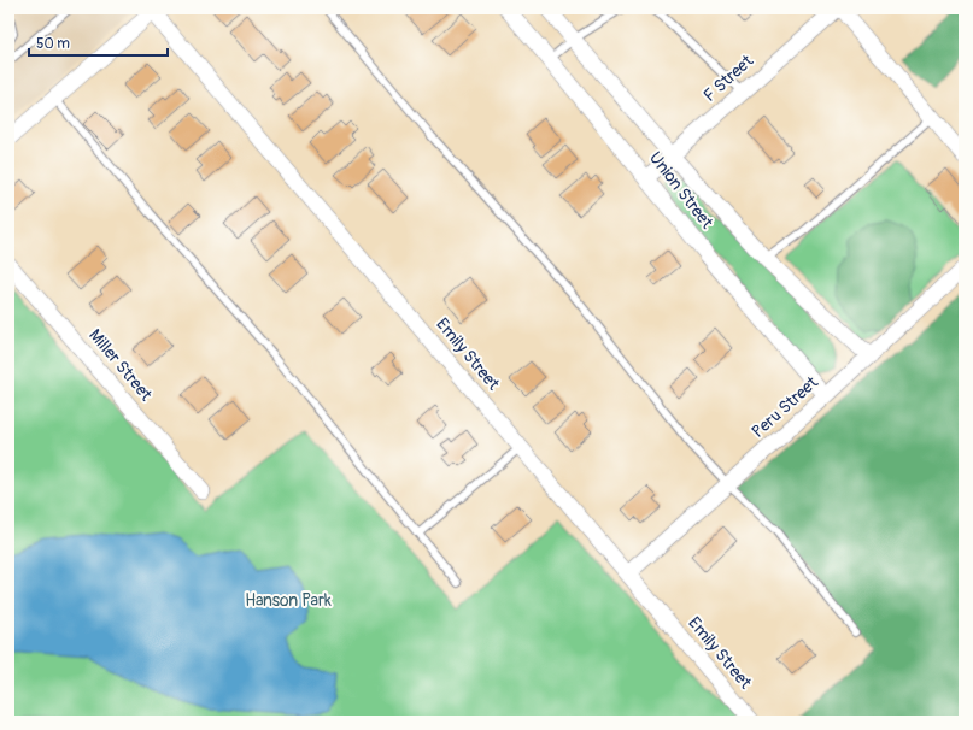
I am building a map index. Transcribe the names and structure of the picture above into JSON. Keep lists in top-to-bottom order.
{
  "streets": {
    "street": [
      "F Street",
      "Union Street",
      "Emily Street",
      "Miller Street",
      "Peru Street"
    ]
  },
  "crossings": [
    ["F Street", "Union Street"],
    ["Union Street", "Peru Street"],
    ["Emily Street", "Peru Street"]
  ],
  "parks": ["Hanson Park"],
  "scale_bar": "50 m"
}
